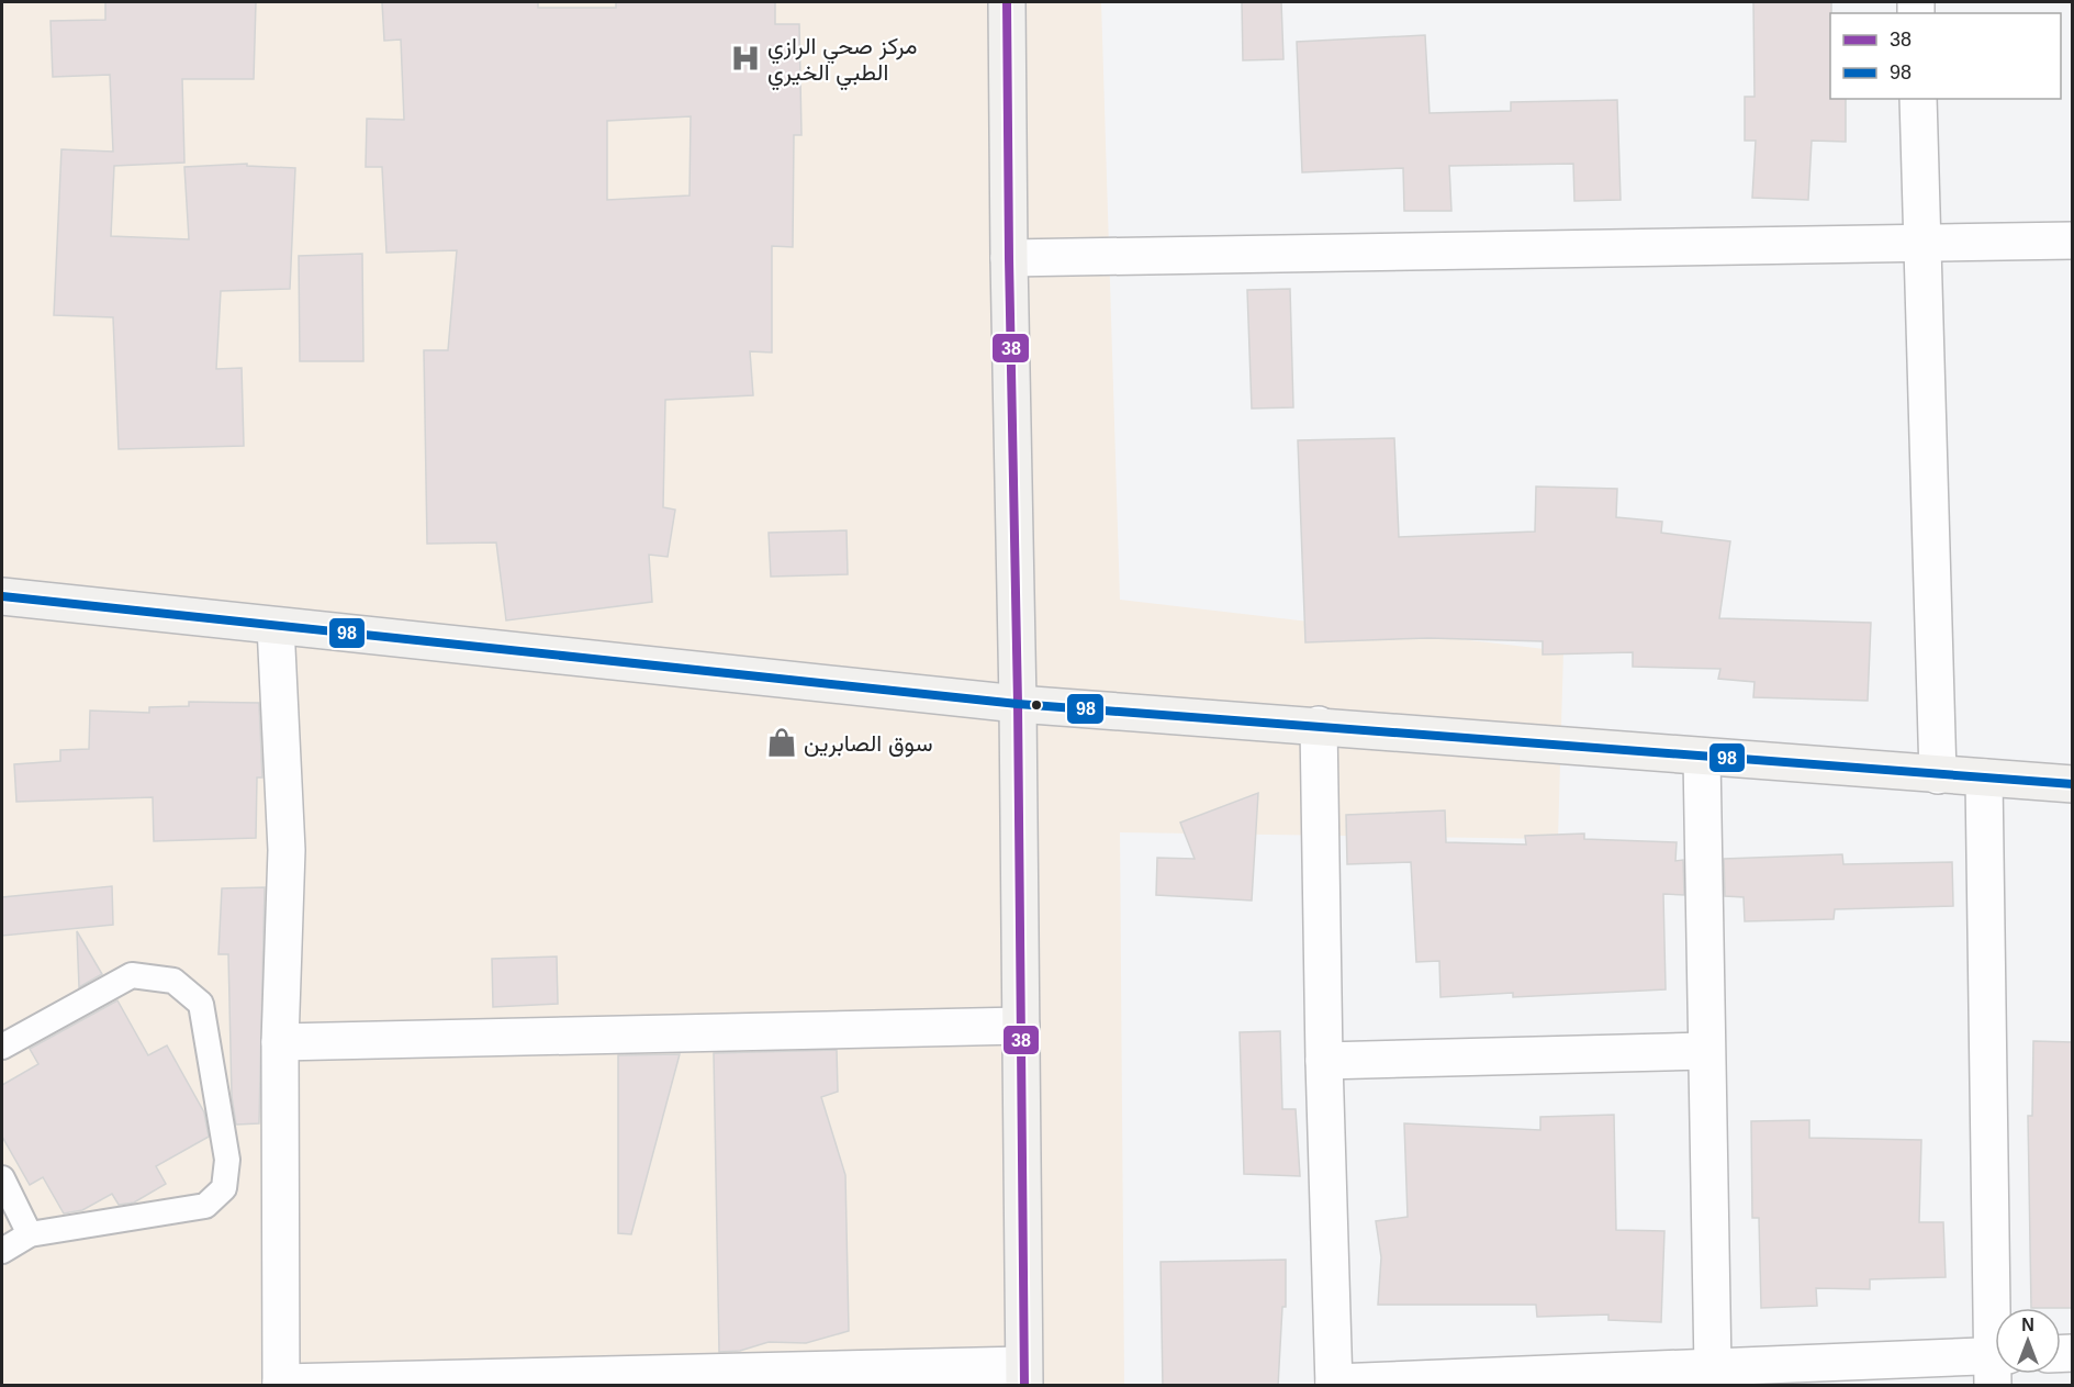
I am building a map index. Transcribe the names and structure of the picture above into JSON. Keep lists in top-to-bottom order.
{
  "places": {
    "hospital": ["مركز صحي الرازي الطبي الخيري"],
    "shop": ["سوق الصابرين"]
  },
  "lines": ["transit line 38", "transit line 98"],
  "legend": ["38", "98"],
  "north": "top"
}
